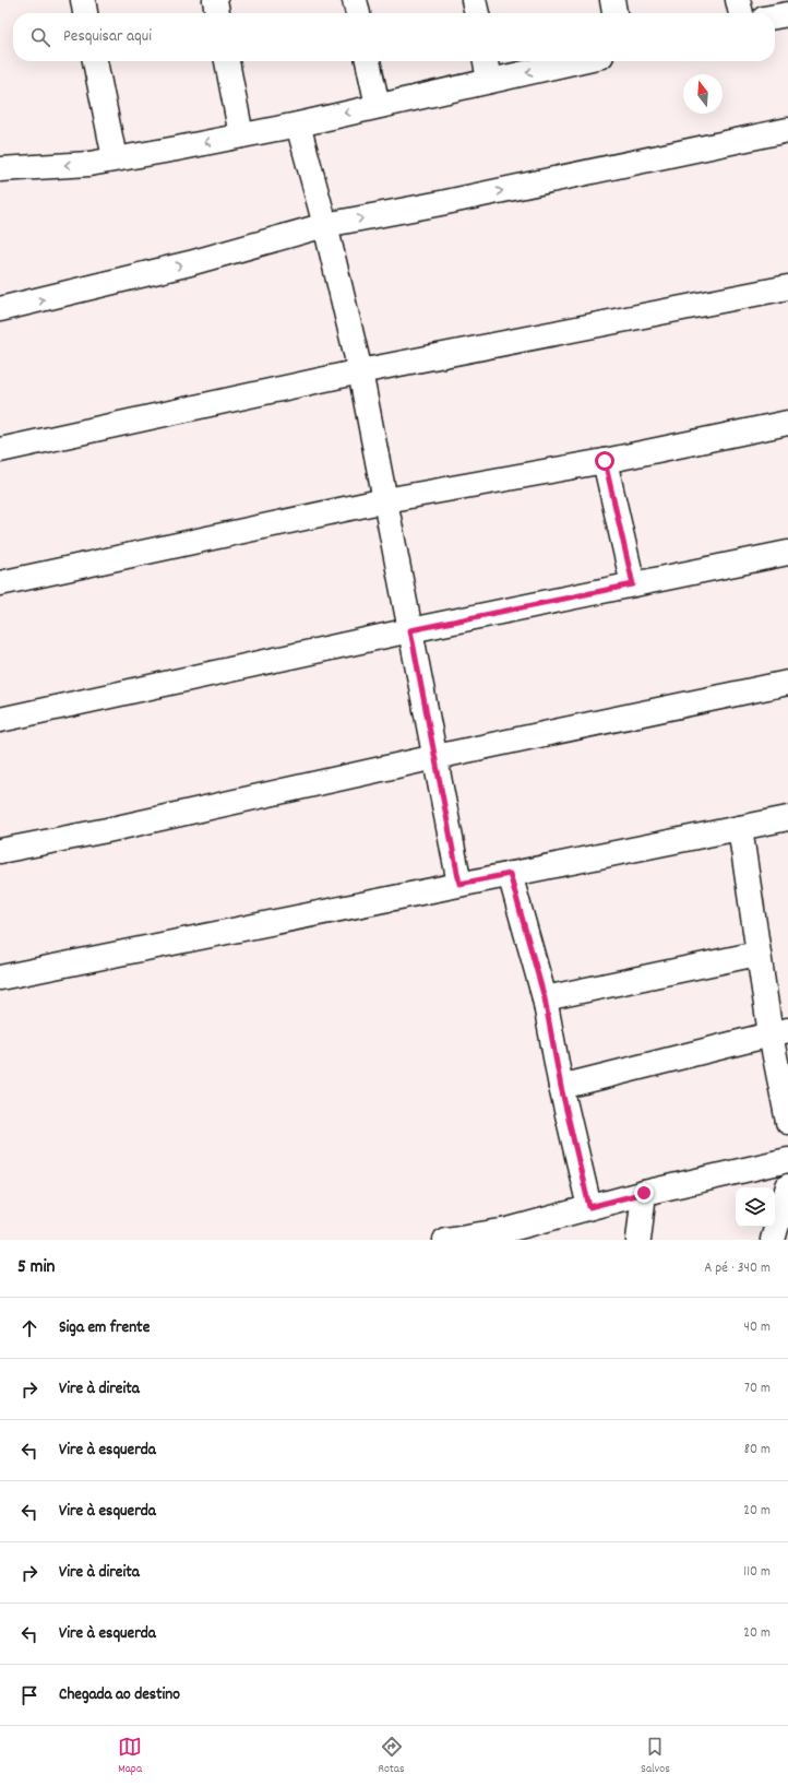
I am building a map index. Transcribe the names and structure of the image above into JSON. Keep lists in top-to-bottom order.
{
  "north": "top",
  "page": {
    "search": "Pesquisar aqui",
    "heading": ["5 min", "A pé · 340 m"],
    "list": [
      ["Siga em frente", "40 m"],
      ["Vire à direita", "70 m"],
      ["Vire à esquerda", "80 m"],
      ["Vire à esquerda", "20 m"],
      ["Vire à direita", "110 m"],
      ["Vire à esquerda", "20 m"],
      "Chegada ao destino"
    ],
    "nav": ["Mapa", "Rotas", "Salvos"]
  }
}
